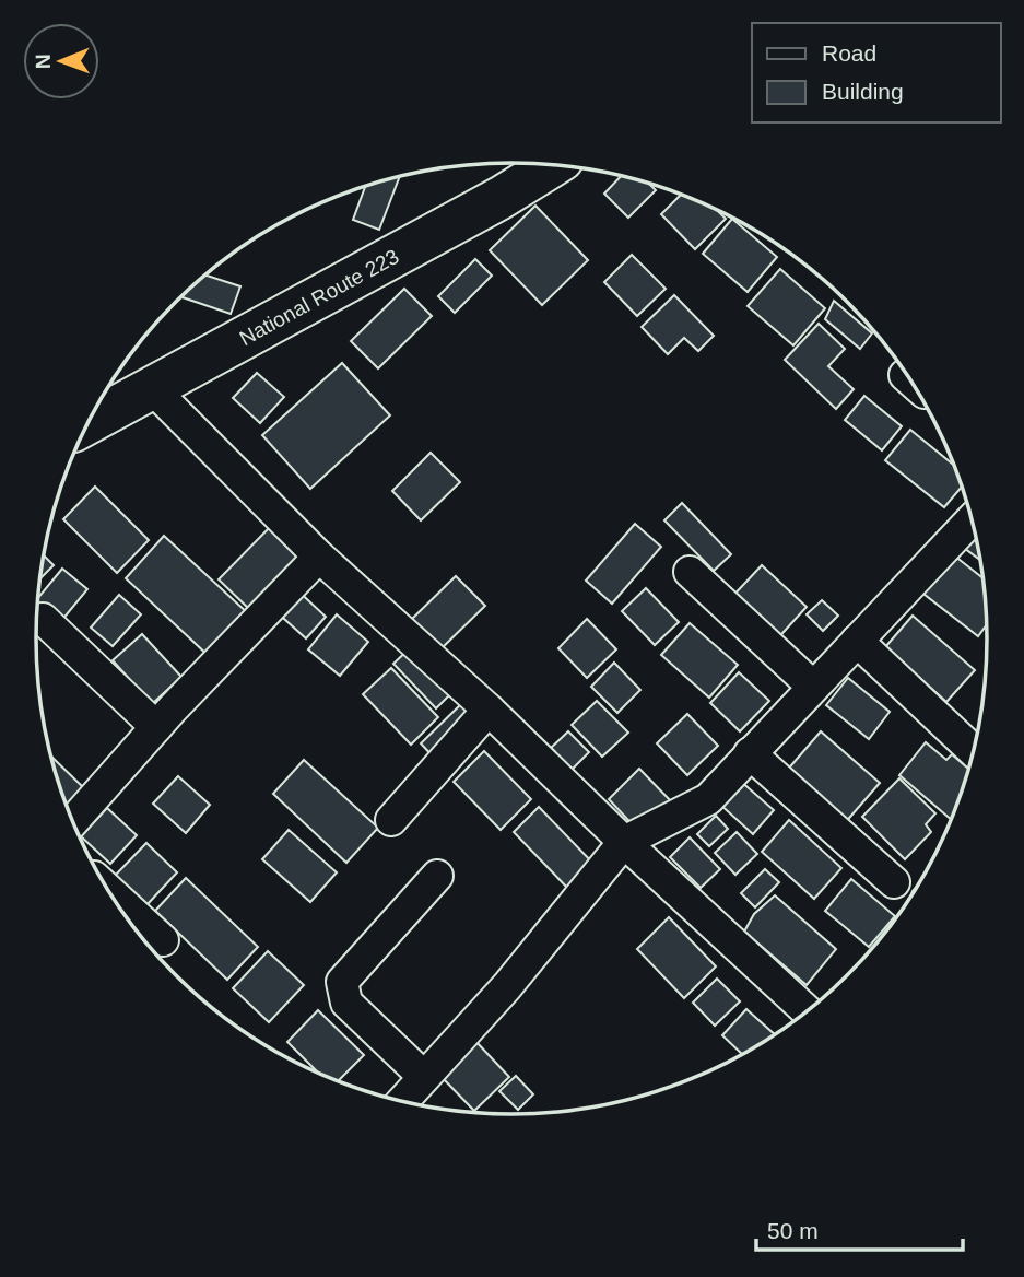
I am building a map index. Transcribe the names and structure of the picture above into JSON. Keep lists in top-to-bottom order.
{
  "streets": {
    "highway": ["National Route 223"]
  },
  "legend": ["Road", "Building"],
  "scale_bar": "50 m",
  "north": "left"
}
